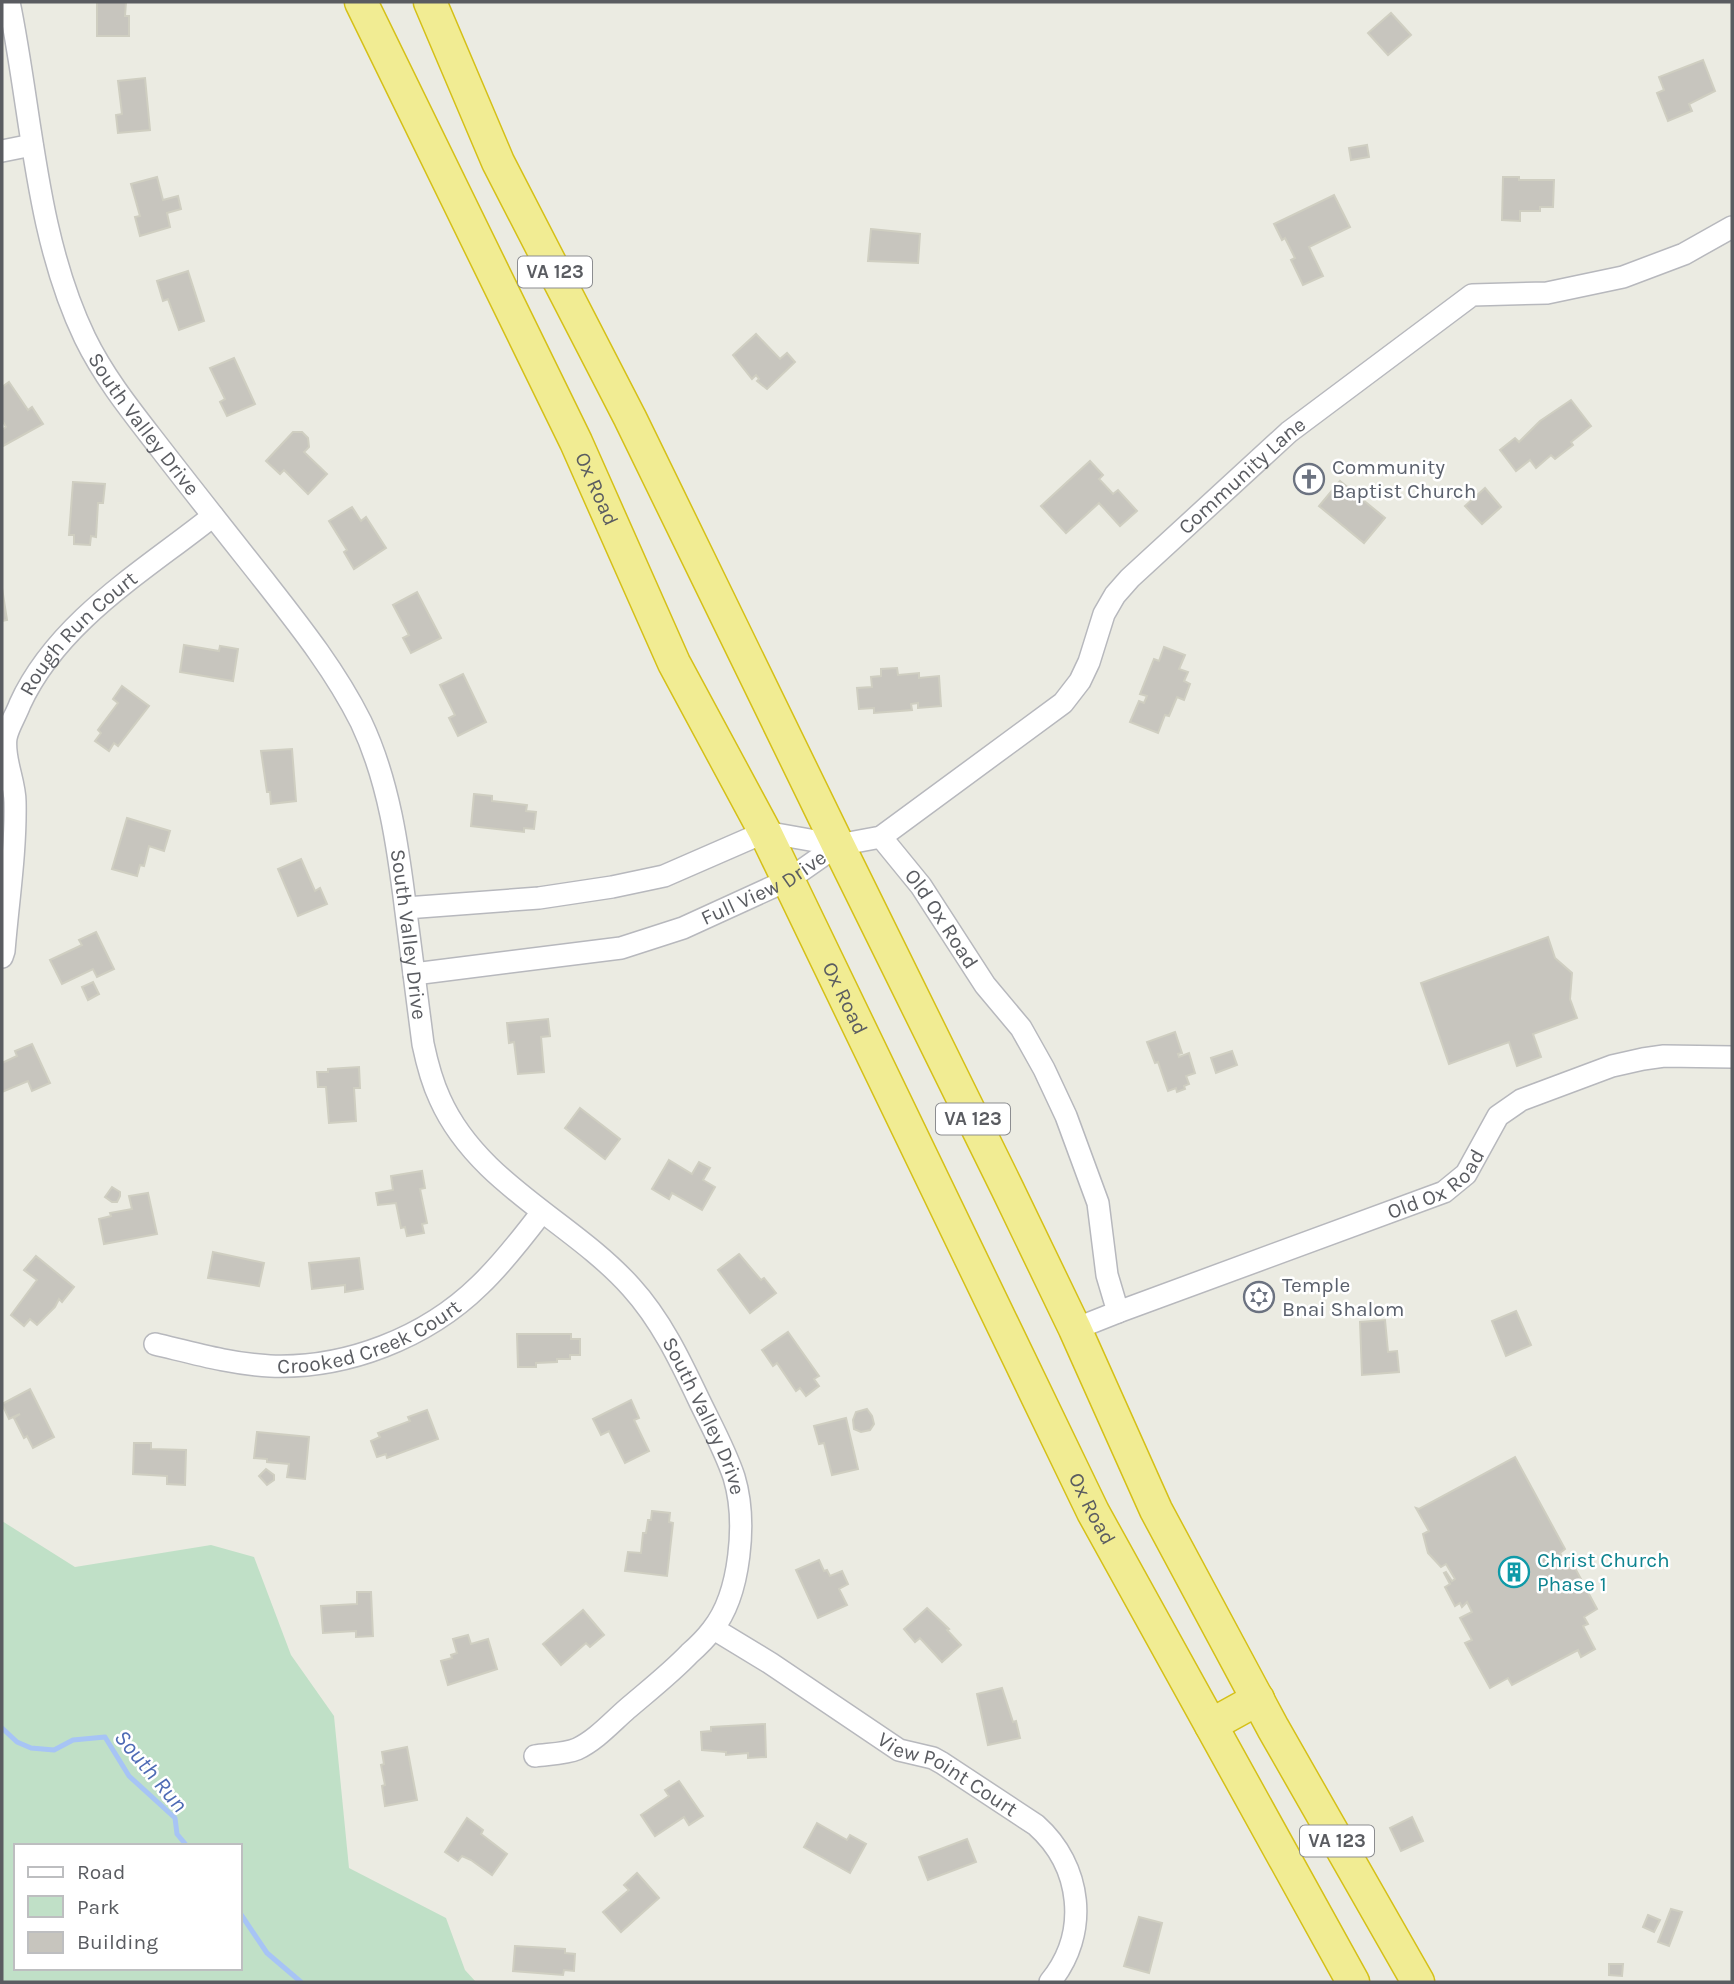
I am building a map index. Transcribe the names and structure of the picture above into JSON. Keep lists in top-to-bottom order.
{
  "streets": {
    "highway": ["VA 123", "Ox Road"],
    "street": [
      "South Valley Drive",
      "Community Lane",
      "Rough Run Court",
      "Full View Drive",
      "Old Ox Road",
      "Crooked Creek Court",
      "View Point Court"
    ]
  },
  "crossings": [
    ["VA 123", "Community Lane"],
    ["VA 123", "Full View Drive"],
    ["VA 123", "Old Ox Road"],
    ["South Valley Drive", "Rough Run Court"],
    ["South Valley Drive", "Full View Drive"],
    ["South Valley Drive", "Crooked Creek Court"],
    ["South Valley Drive", "View Point Court"],
    ["Community Lane", "Full View Drive"],
    ["Community Lane", "Old Ox Road"],
    ["Ox Road", "Full View Drive"]
  ],
  "water": ["South Run"],
  "places": {
    "church": ["Community Baptist Church"],
    "synagogue": ["Temple Bnai Shalom"],
    "building": ["Christ Church Phase 1"]
  },
  "legend": ["Road", "Park", "Building"]
}
